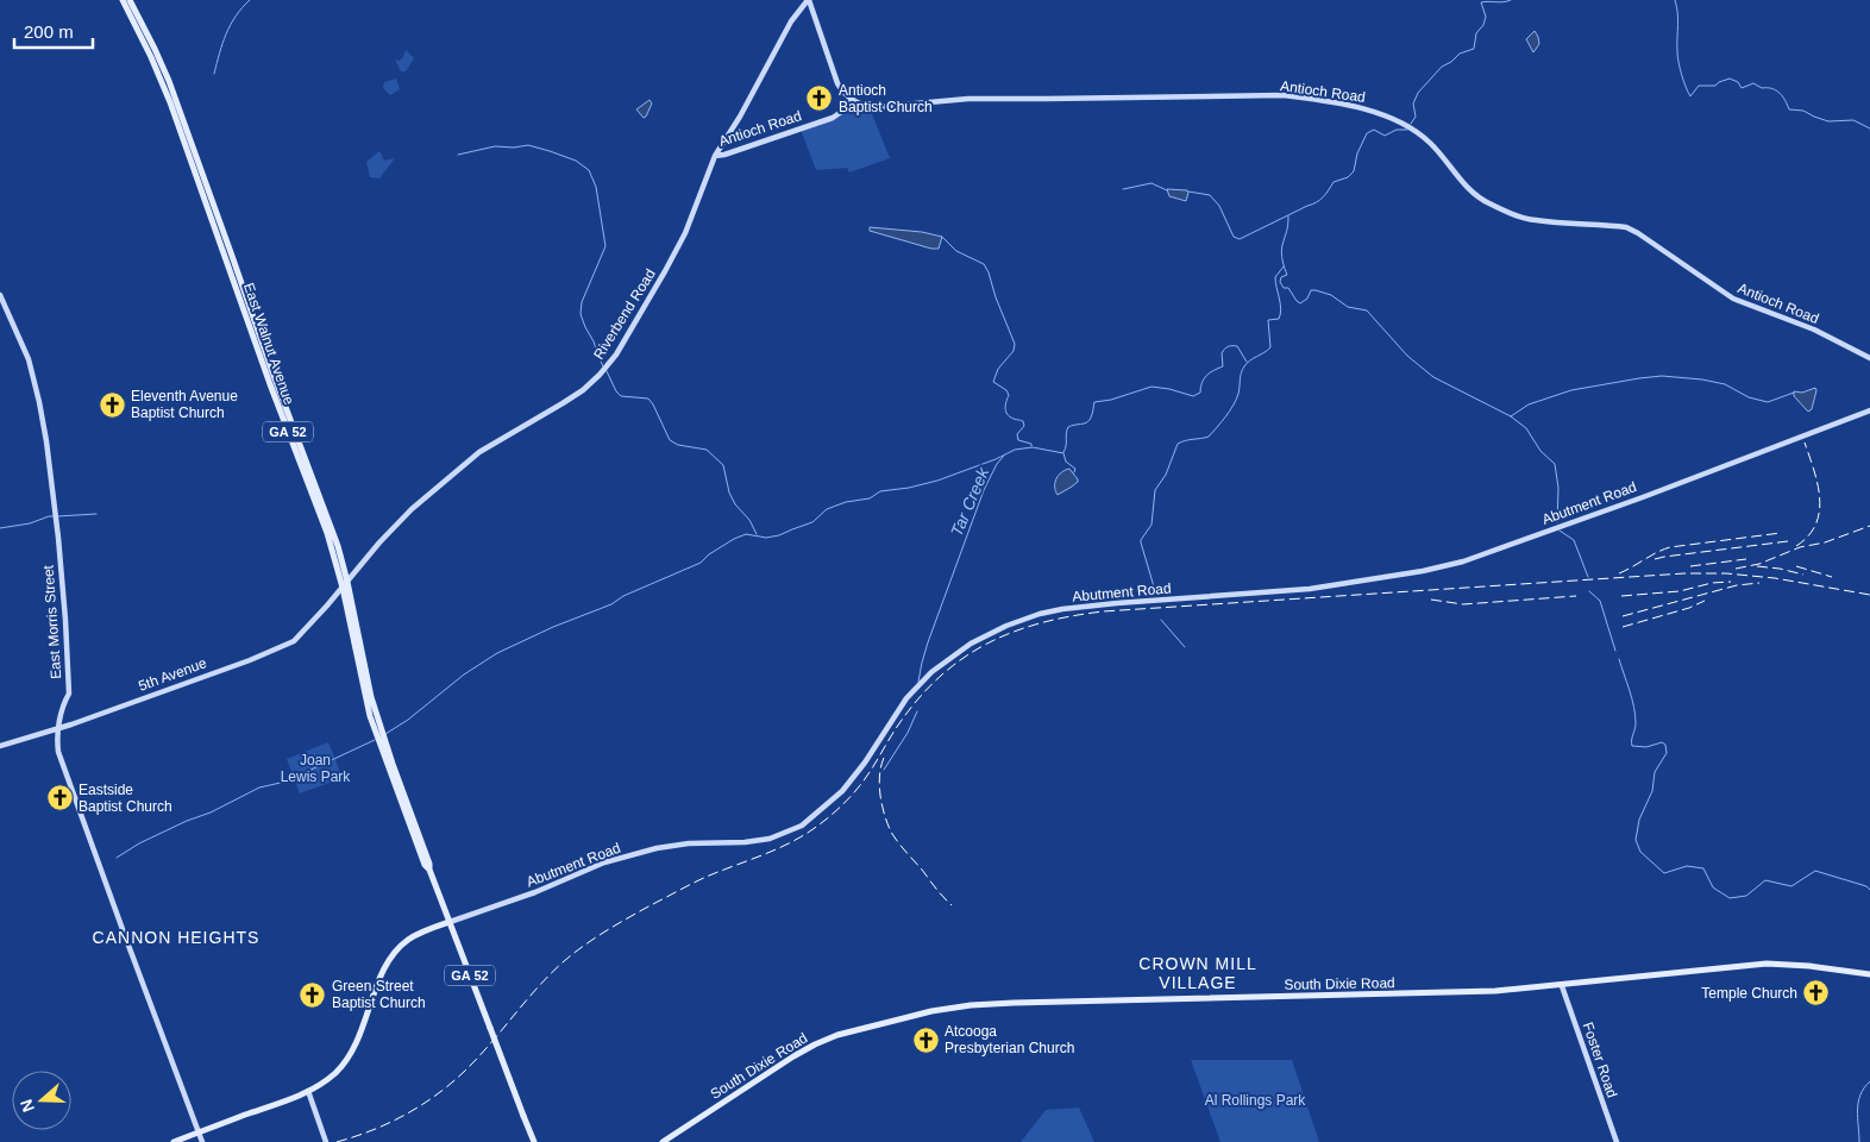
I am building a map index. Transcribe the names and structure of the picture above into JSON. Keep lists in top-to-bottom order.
{
  "streets": {
    "main road": ["East Walnut Avenue", "GA 52", "South Dixie Road"],
    "street": [
      "Antioch Road",
      "Riverbend Road",
      "Abutment Road",
      "East Morris Street",
      "5th Avenue",
      "Foster Road"
    ]
  },
  "crossings": [
    ["Antioch Road", "Riverbend Road"],
    ["Riverbend Road", "East Walnut Avenue"],
    ["Riverbend Road", "5th Avenue"],
    ["East Walnut Avenue", "Abutment Road"],
    ["East Morris Street", "5th Avenue"],
    ["South Dixie Road", "Foster Road"]
  ],
  "districts": ["CANNON HEIGHTS", "CROWN MILL VILLAGE"],
  "water": ["Tar Creek"],
  "parks": ["Joan Lewis Park", "Al Rollings Park"],
  "places": {
    "church": [
      "Antioch Baptist Church",
      "Eleventh Avenue Baptist Church",
      "Eastside Baptist Church",
      "Temple Church",
      "Green Street Baptist Church",
      "Atcooga Presbyterian Church"
    ]
  },
  "scale_bar": "200 m",
  "north": "left"
}
